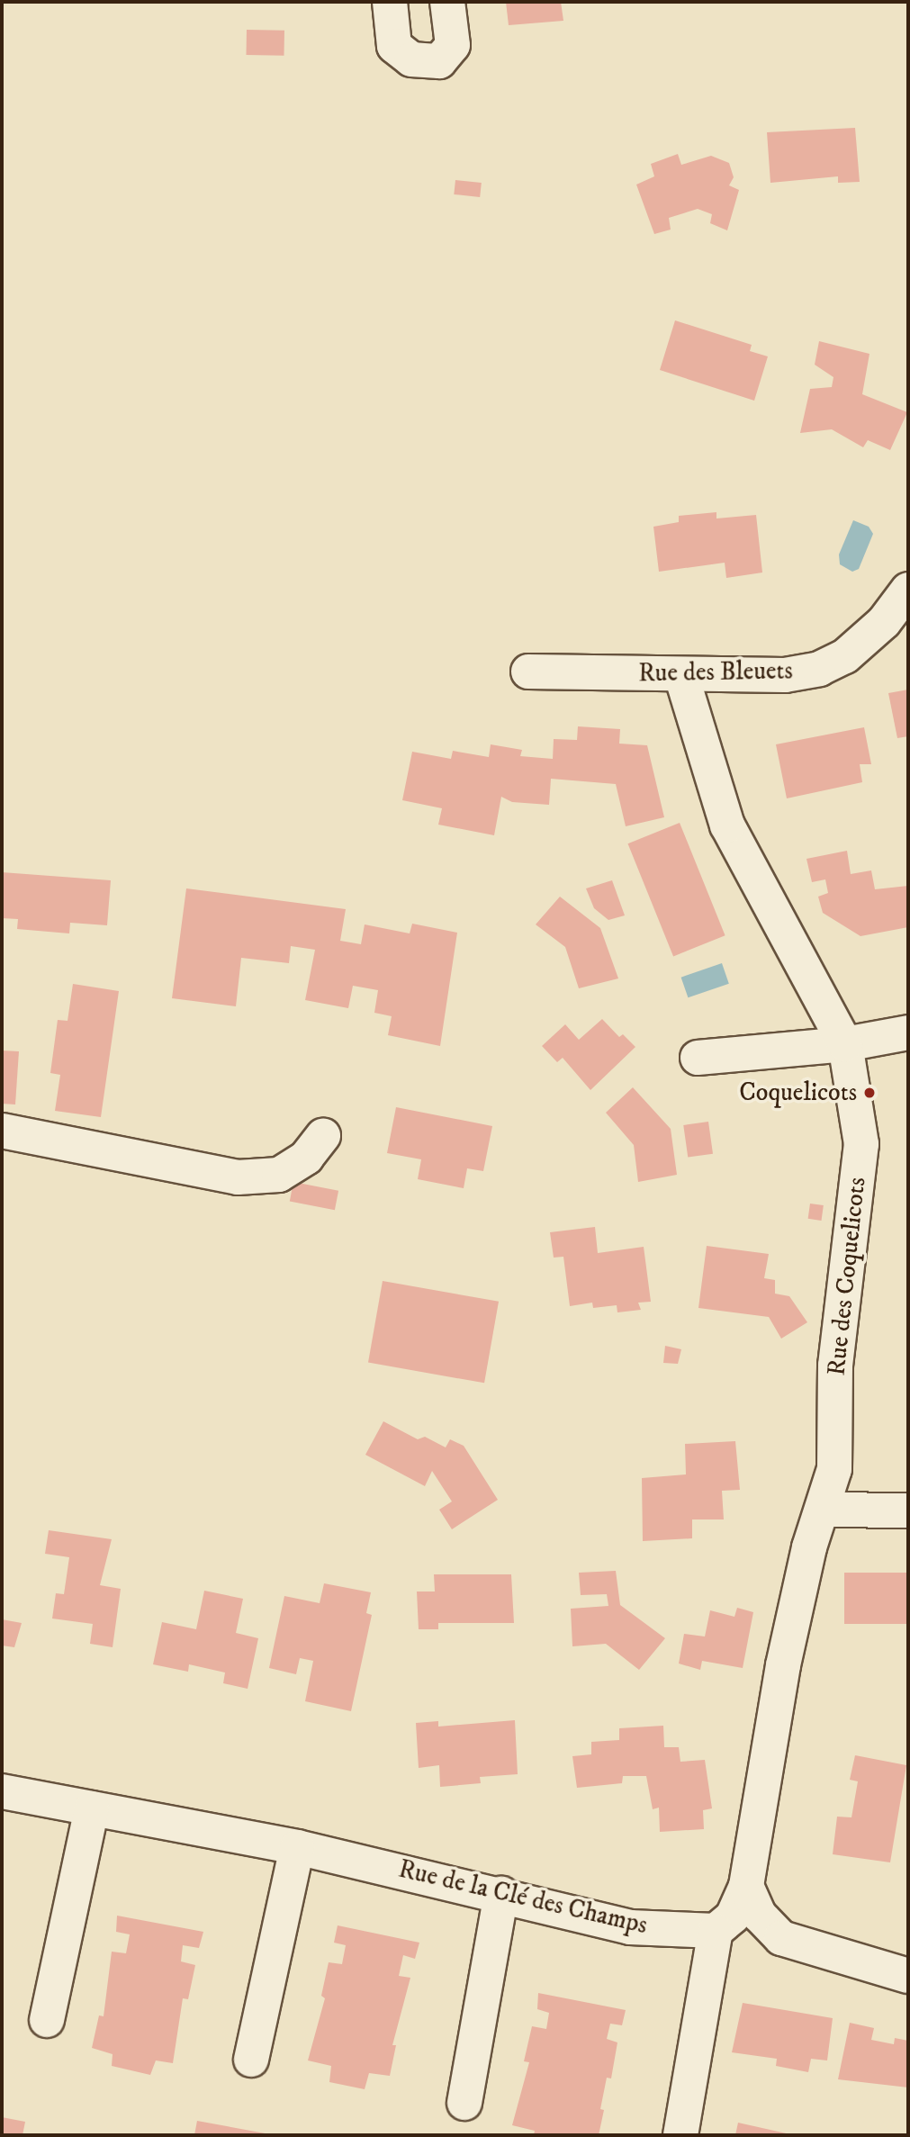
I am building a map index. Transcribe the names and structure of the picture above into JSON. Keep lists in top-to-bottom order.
{
  "streets": {
    "street": ["Rue des Bleuets", "Rue des Coquelicots", "Rue de la Clé des Champs"]
  },
  "crossings": [
    ["Rue des Bleuets", "Rue des Coquelicots"]
  ],
  "places": ["Coquelicots"]
}
